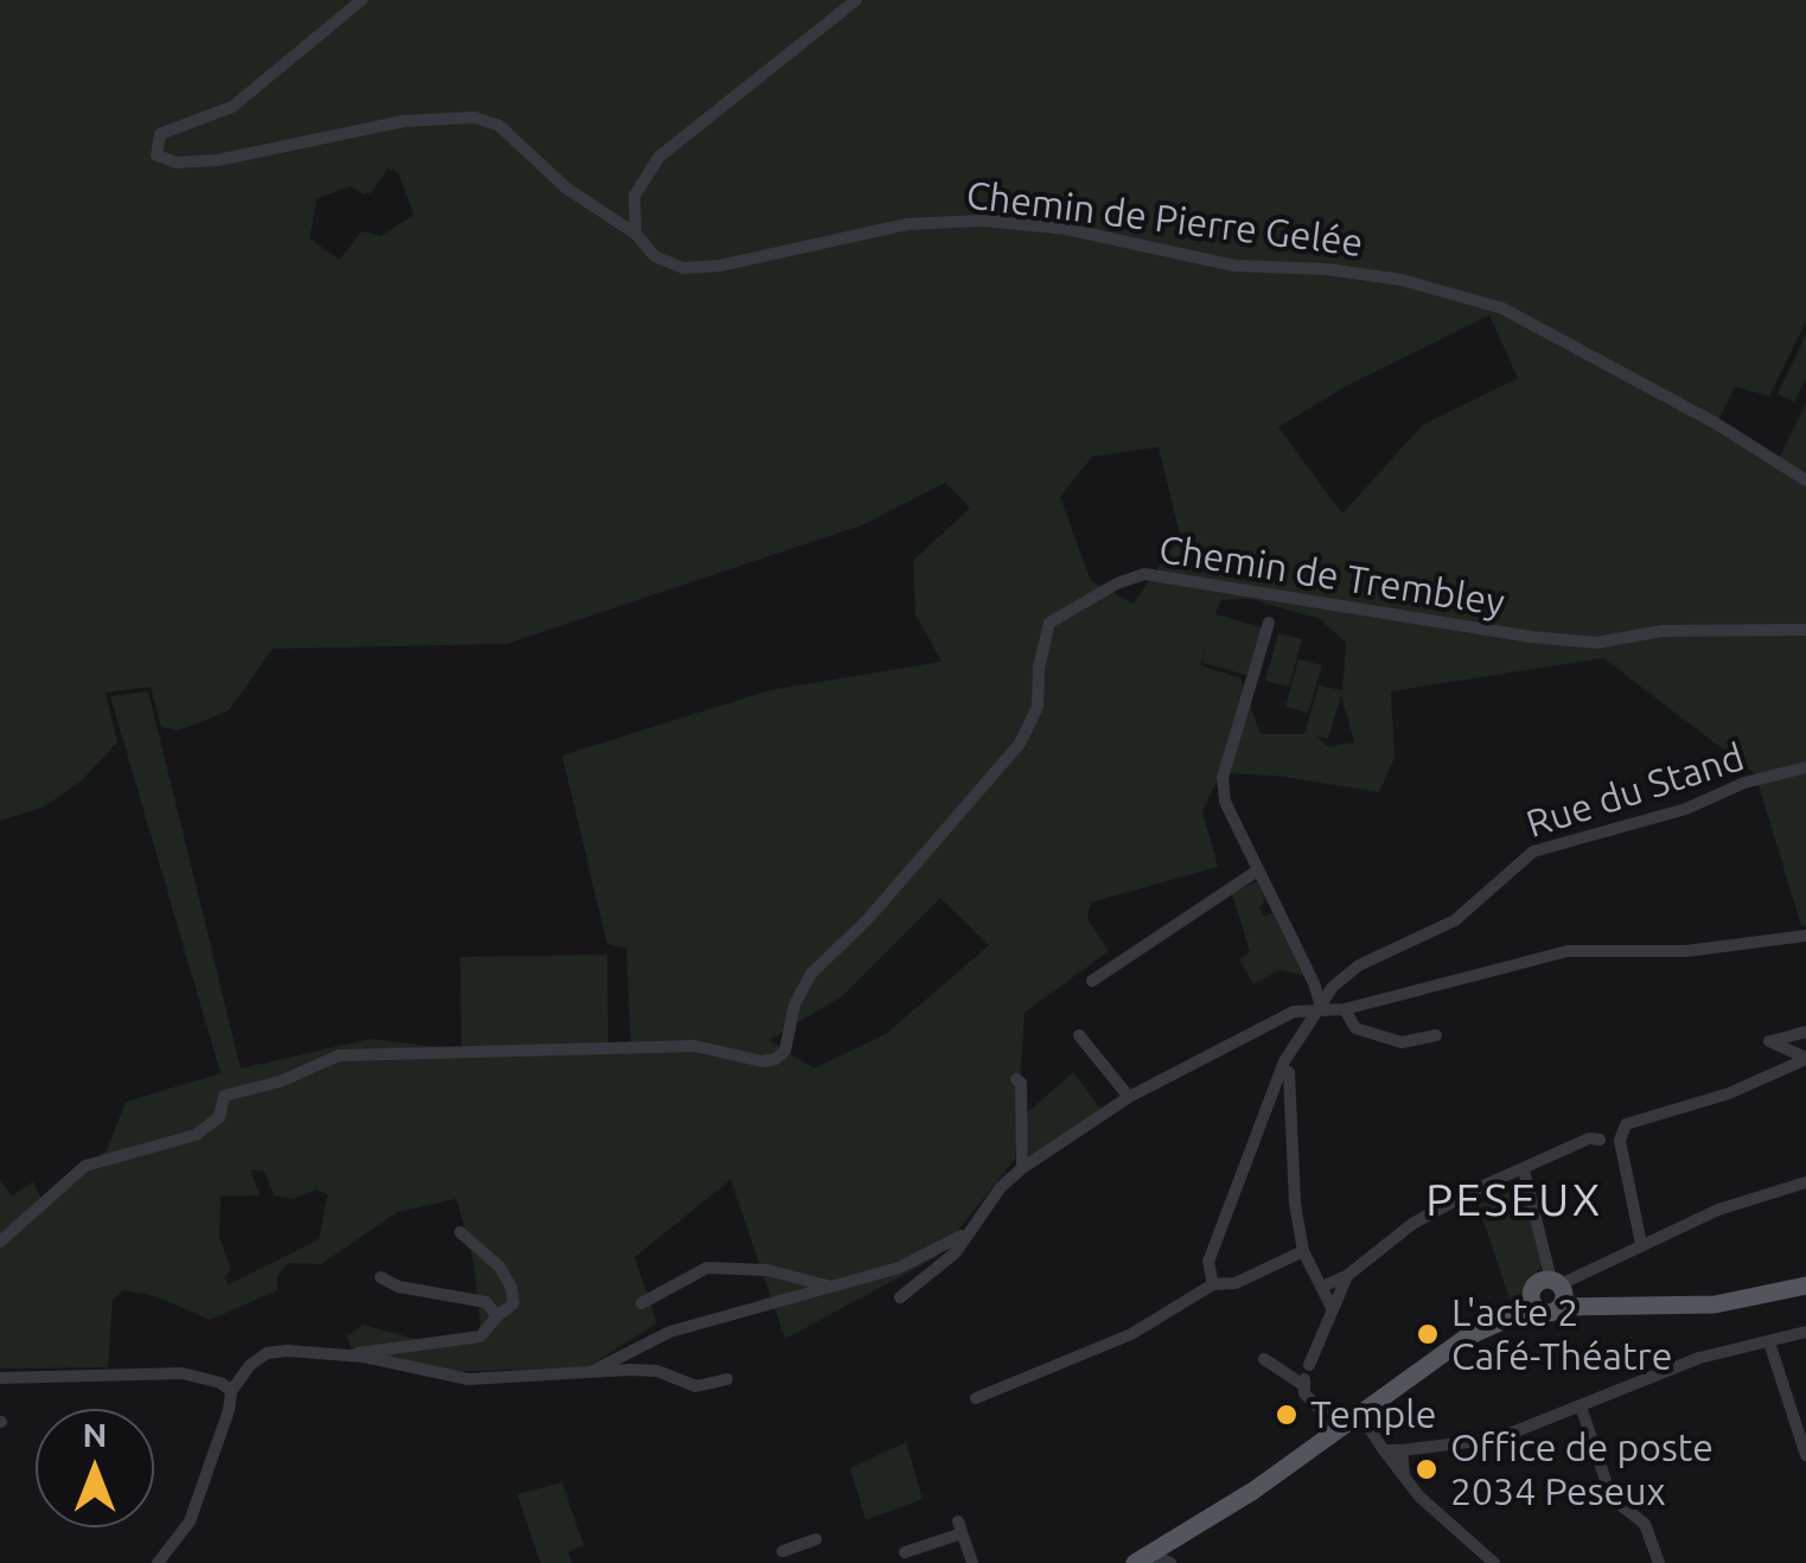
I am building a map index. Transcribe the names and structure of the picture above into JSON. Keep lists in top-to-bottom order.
{
  "streets": {
    "street": ["Chemin de Pierre Gelée", "Chemin de Trembley", "Rue du Stand"]
  },
  "districts": ["PESEUX"],
  "places": ["L'acte 2 Café-Théatre", "Temple", "Office de poste 2034 Peseux"],
  "north": "top"
}
